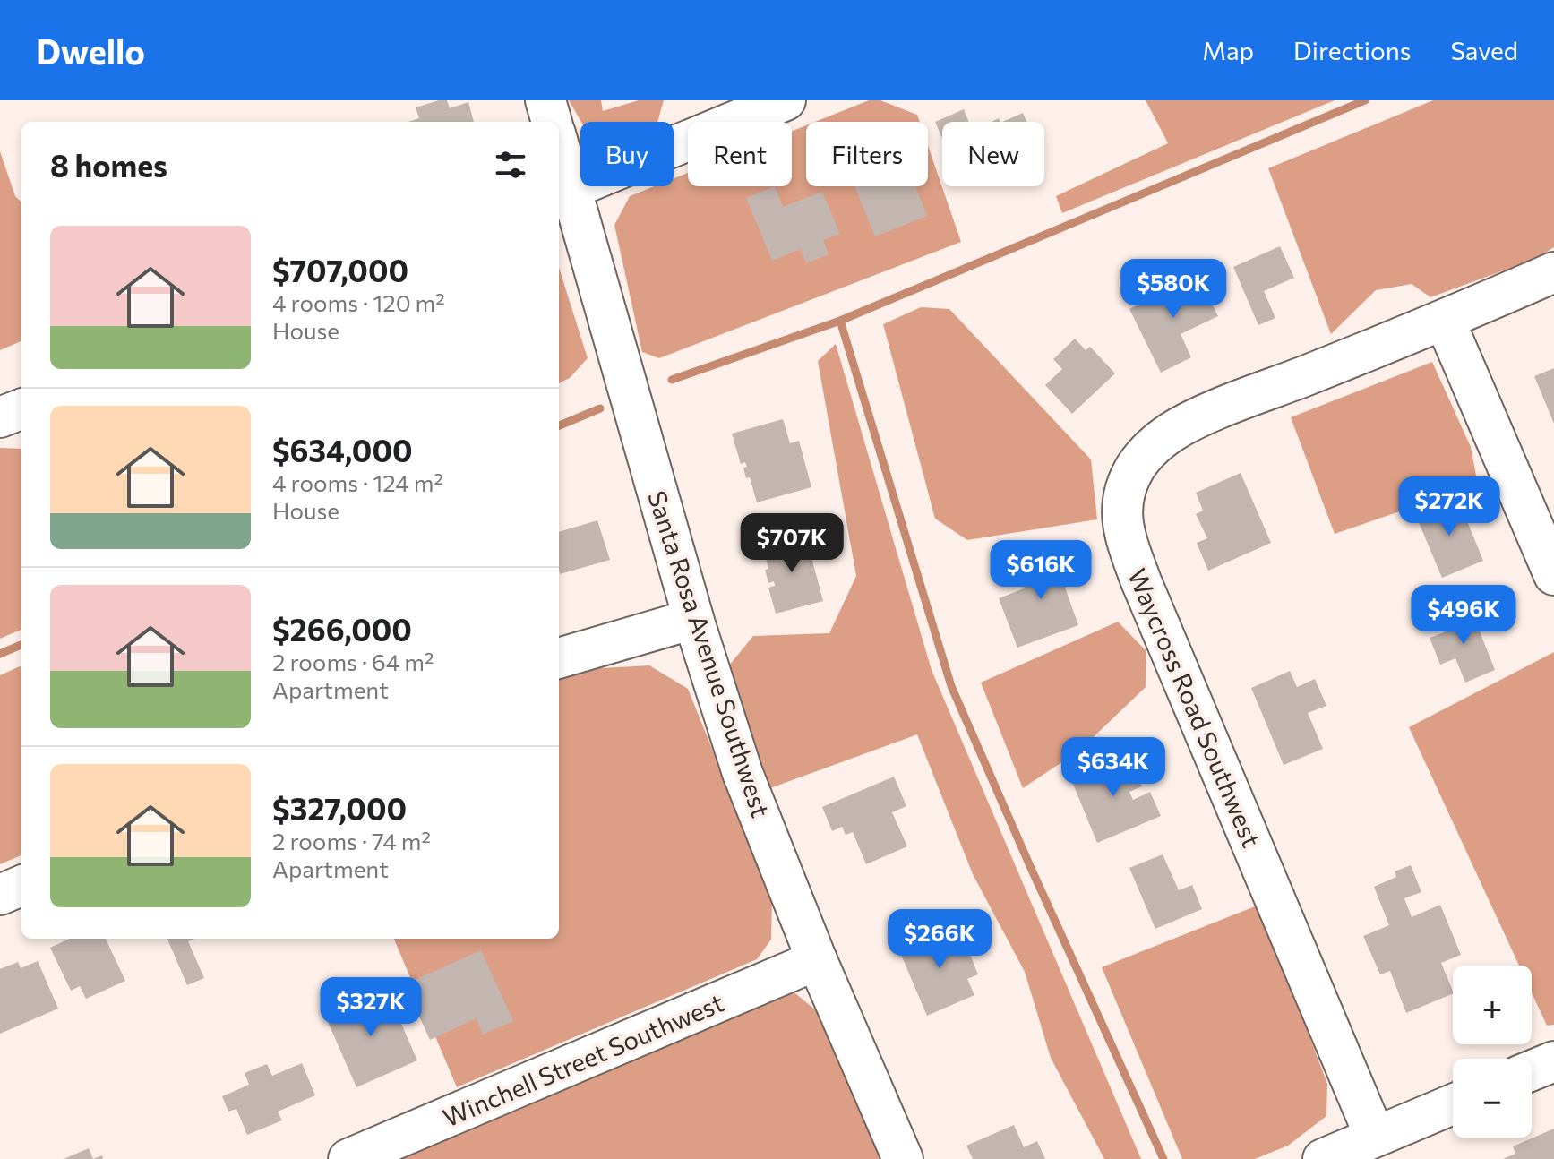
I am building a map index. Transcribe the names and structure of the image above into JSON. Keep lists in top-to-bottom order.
{
  "streets": {
    "street": ["Santa Rosa Avenue Southwest", "Waycross Road Southwest", "Winchell Street Southwest"]
  },
  "crossings": [
    ["Santa Rosa Avenue Southwest", "Winchell Street Southwest"]
  ],
  "page": {
    "header": "Dwello",
    "nav": ["Map", "Directions", "Saved"],
    "chip": [
      "Buy",
      "Rent",
      "Filters",
      "New"
    ],
    "heading": "8 homes",
    "list": [
      {
        "name": "$707,000",
        "note": "4 rooms · 120 m² · House"
      },
      {
        "name": "$634,000",
        "note": "4 rooms · 124 m² · House"
      },
      {
        "name": "$266,000",
        "note": "2 rooms · 64 m² · Apartment"
      },
      {
        "name": "$327,000",
        "note": "2 rooms · 74 m² · Apartment"
      }
    ],
    "price": [
      "$580K",
      "$272K",
      "$707K",
      "$616K",
      "$496K",
      "$634K",
      "$266K",
      "$327K"
    ],
    "map_buttons": ["+", "−"]
  }
}
